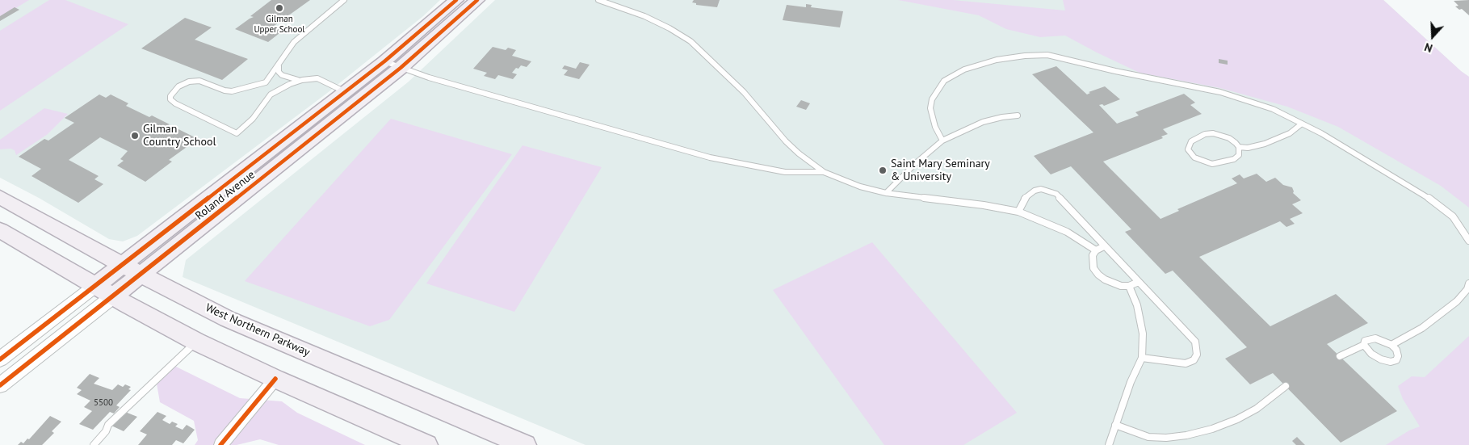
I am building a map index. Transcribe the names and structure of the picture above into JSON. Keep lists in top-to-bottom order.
{
  "streets": {
    "main road": ["Roland Avenue", "West Northern Parkway"]
  },
  "crossings": [
    ["Roland Avenue", "West Northern Parkway"]
  ],
  "places": ["Gilman Upper School", "Gilman Country School", "Saint Mary Seminary & University"],
  "house_numbers": ["5500"],
  "north": "bottom"
}
